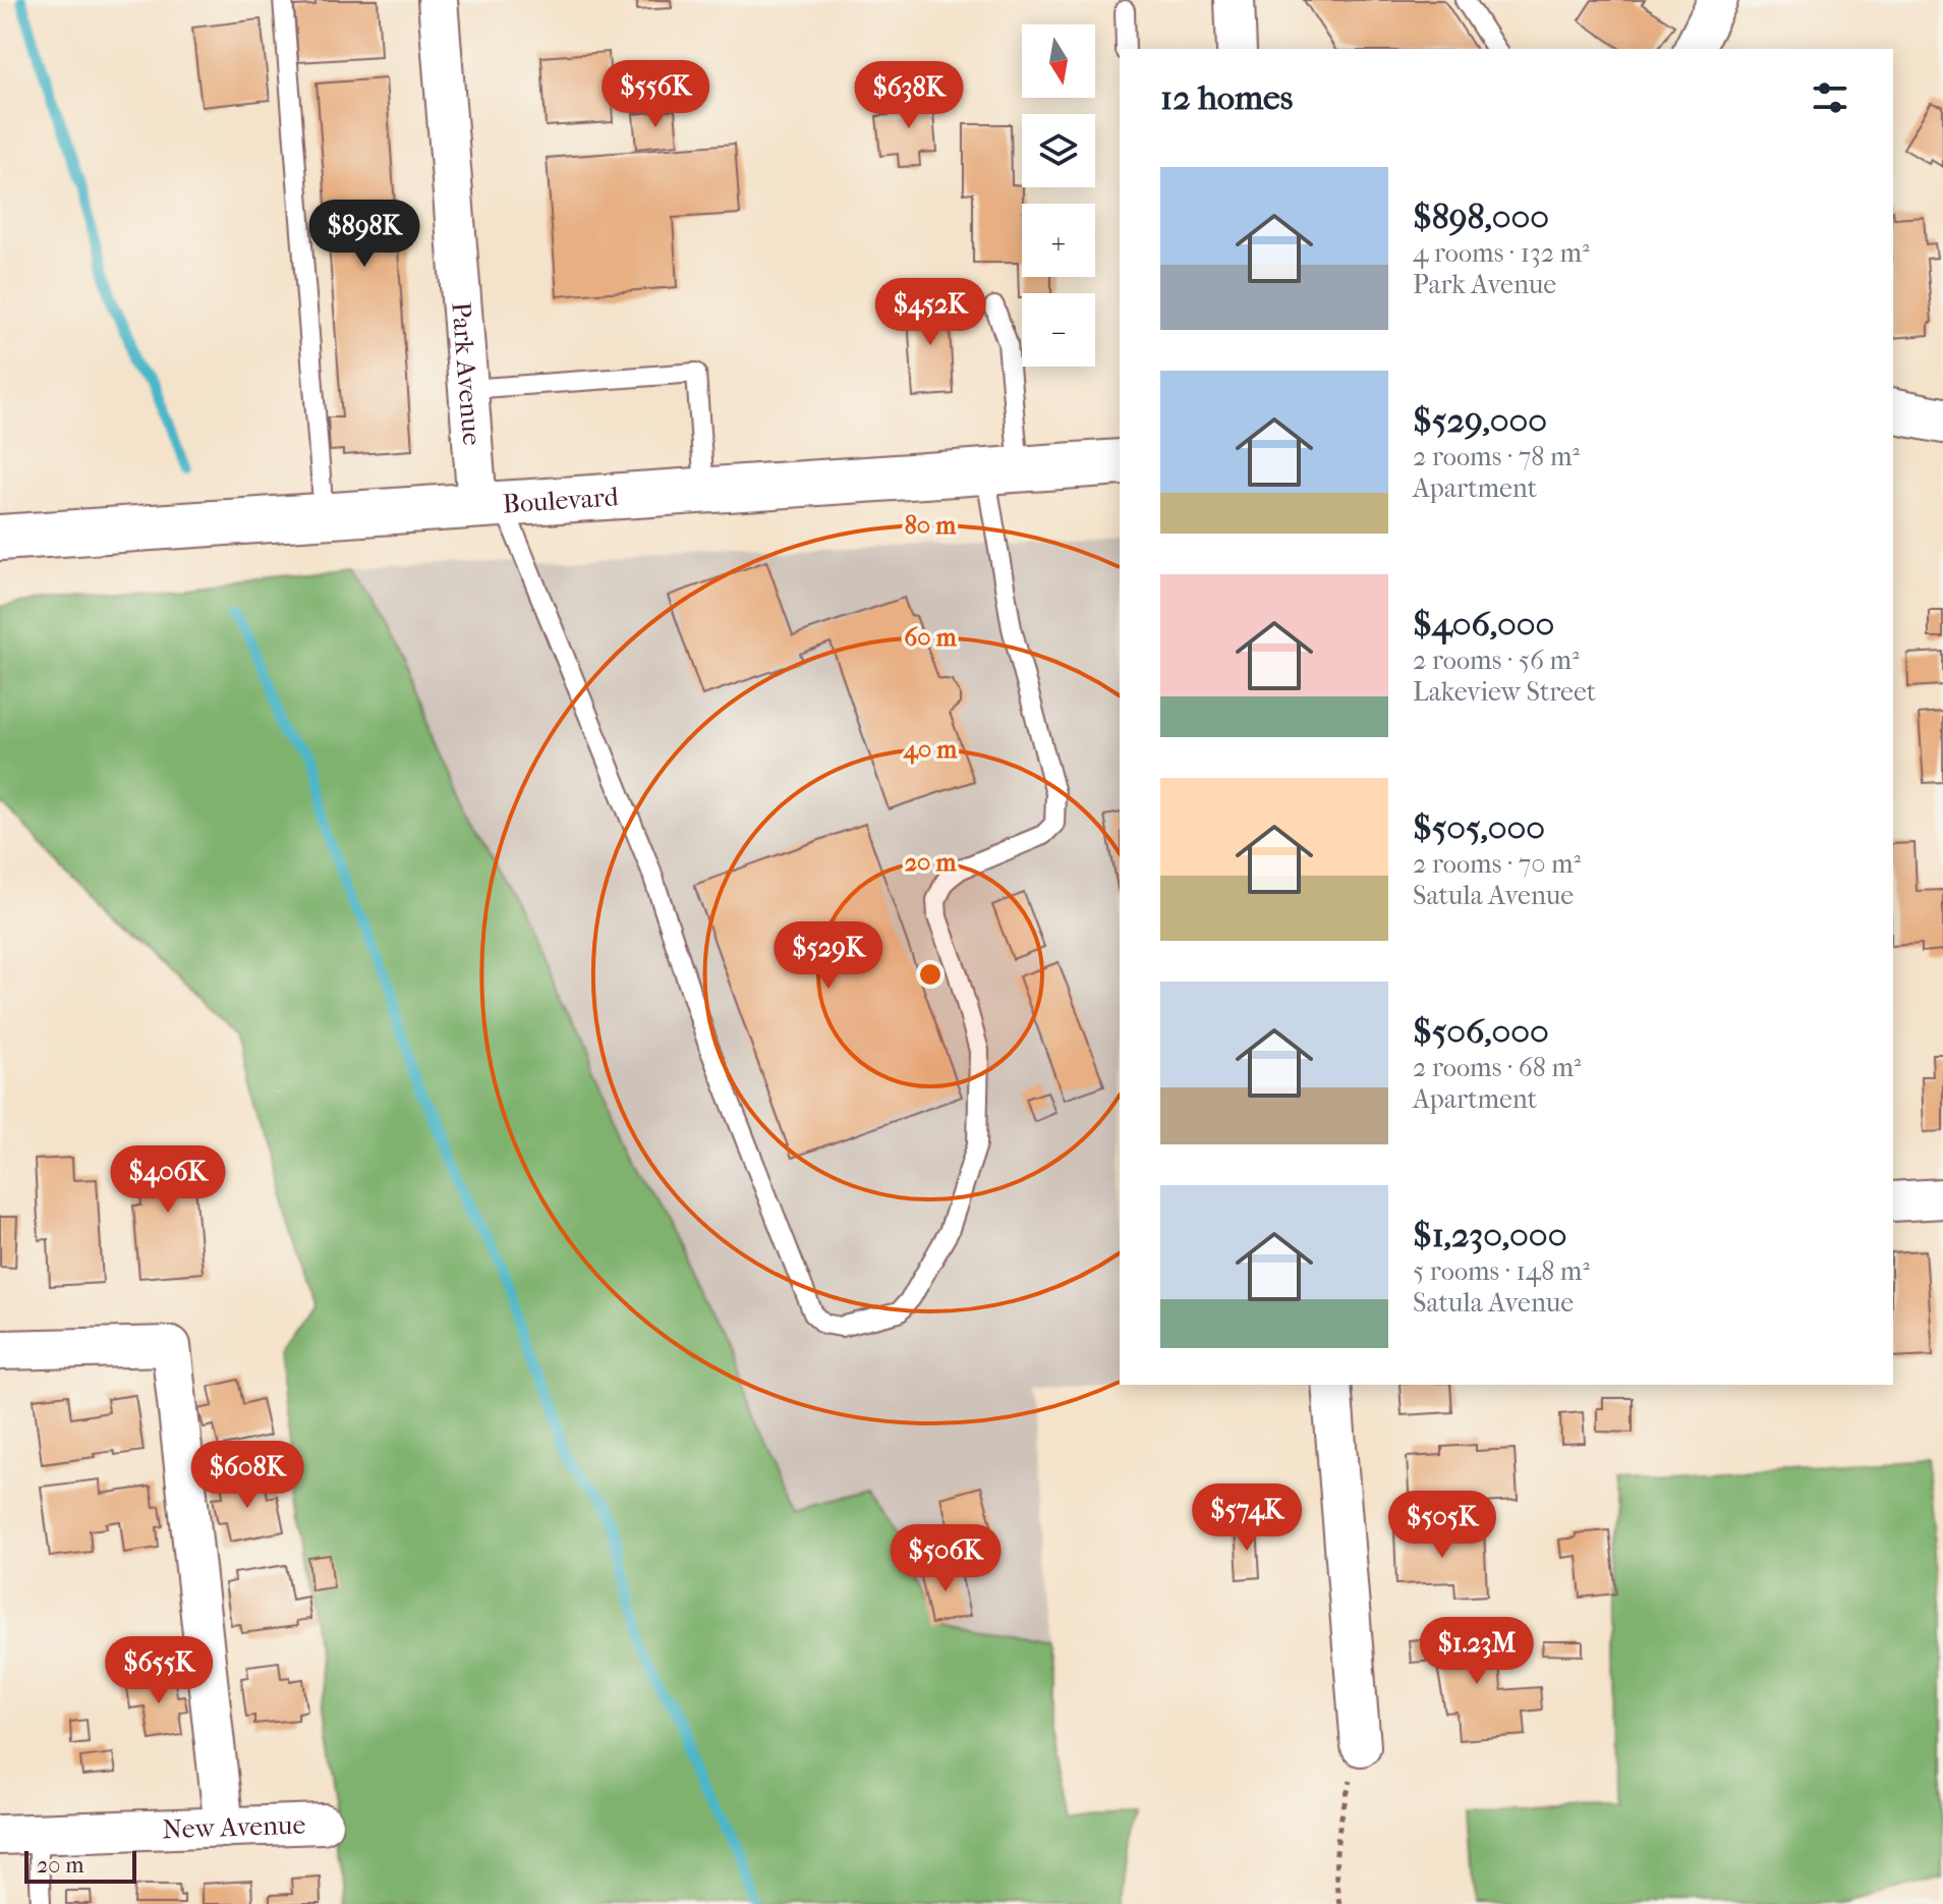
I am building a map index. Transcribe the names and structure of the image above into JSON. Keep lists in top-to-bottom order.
{
  "streets": {
    "street": ["Park Avenue", "Boulevard", "New Avenue"]
  },
  "crossings": [
    ["Park Avenue", "Boulevard"]
  ],
  "scale_bar": "20 m",
  "north": "bottom",
  "page": {
    "map_buttons": ["+", "−"],
    "heading": "12 homes",
    "price": [
      "$556K",
      "$638K",
      "$898K",
      "$452K",
      "$529K",
      "$406K",
      "$608K",
      "$574K",
      "$505K",
      "$506K",
      "$1.23M",
      "$655K"
    ],
    "list": [
      {
        "name": "$898,000",
        "note": "4 rooms · 132 m² · Park Avenue"
      },
      {
        "name": "$529,000",
        "note": "2 rooms · 78 m² · Apartment"
      },
      {
        "name": "$406,000",
        "note": "2 rooms · 56 m² · Lakeview Street"
      },
      {
        "name": "$505,000",
        "note": "2 rooms · 70 m² · Satula Avenue"
      },
      {
        "name": "$506,000",
        "note": "2 rooms · 68 m² · Apartment"
      },
      {
        "name": "$1,230,000",
        "note": "5 rooms · 148 m² · Satula Avenue"
      }
    ],
    "scale": "20 m"
  },
  "rings": [
    "80 m",
    "60 m",
    "40 m",
    "20 m"
  ]
}
